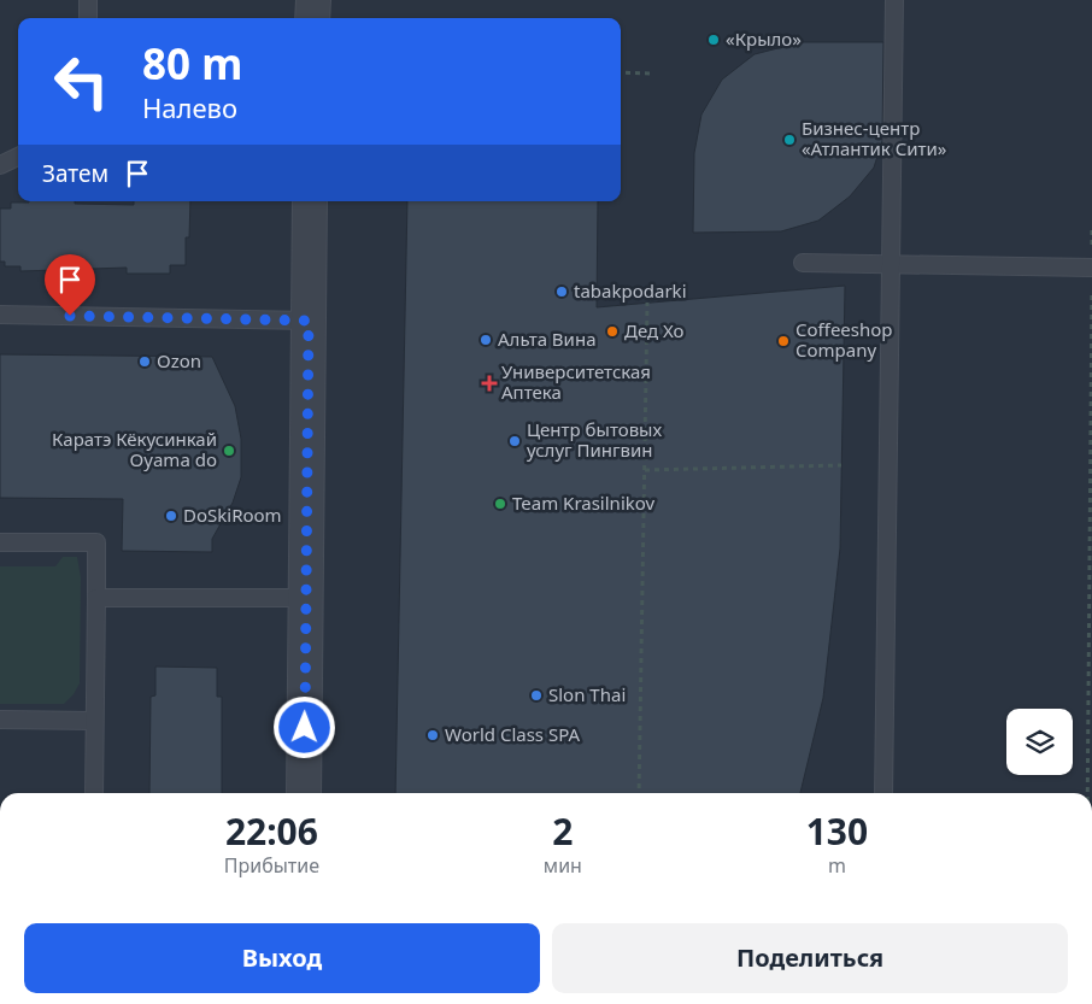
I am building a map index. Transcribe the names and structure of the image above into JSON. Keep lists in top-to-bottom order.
{
  "places": {
    "other": [
      "«Крыло»",
      "Бизнес-центр «Атлантик Сити»",
      "tabakpodarki",
      "Дед Хо",
      "Альта Вина",
      "Coffeeshop Company",
      "Ozon",
      "Центр бытовых услуг Пингвин",
      "Каратэ Кёкусинкай Oyama do",
      "Team Krasilnikov",
      "DoSkiRoom",
      "Slon Thai",
      "World Class SPA"
    ],
    "health": ["Университетская Аптека"]
  },
  "page": {
    "turn": ["80 m", "Налево"],
    "then": "Затем",
    "eta": [
      "22:06",
      "Прибытие",
      "2",
      "мин",
      "130",
      "m"
    ],
    "buttons": ["Выход", "Поделиться"]
  }
}
